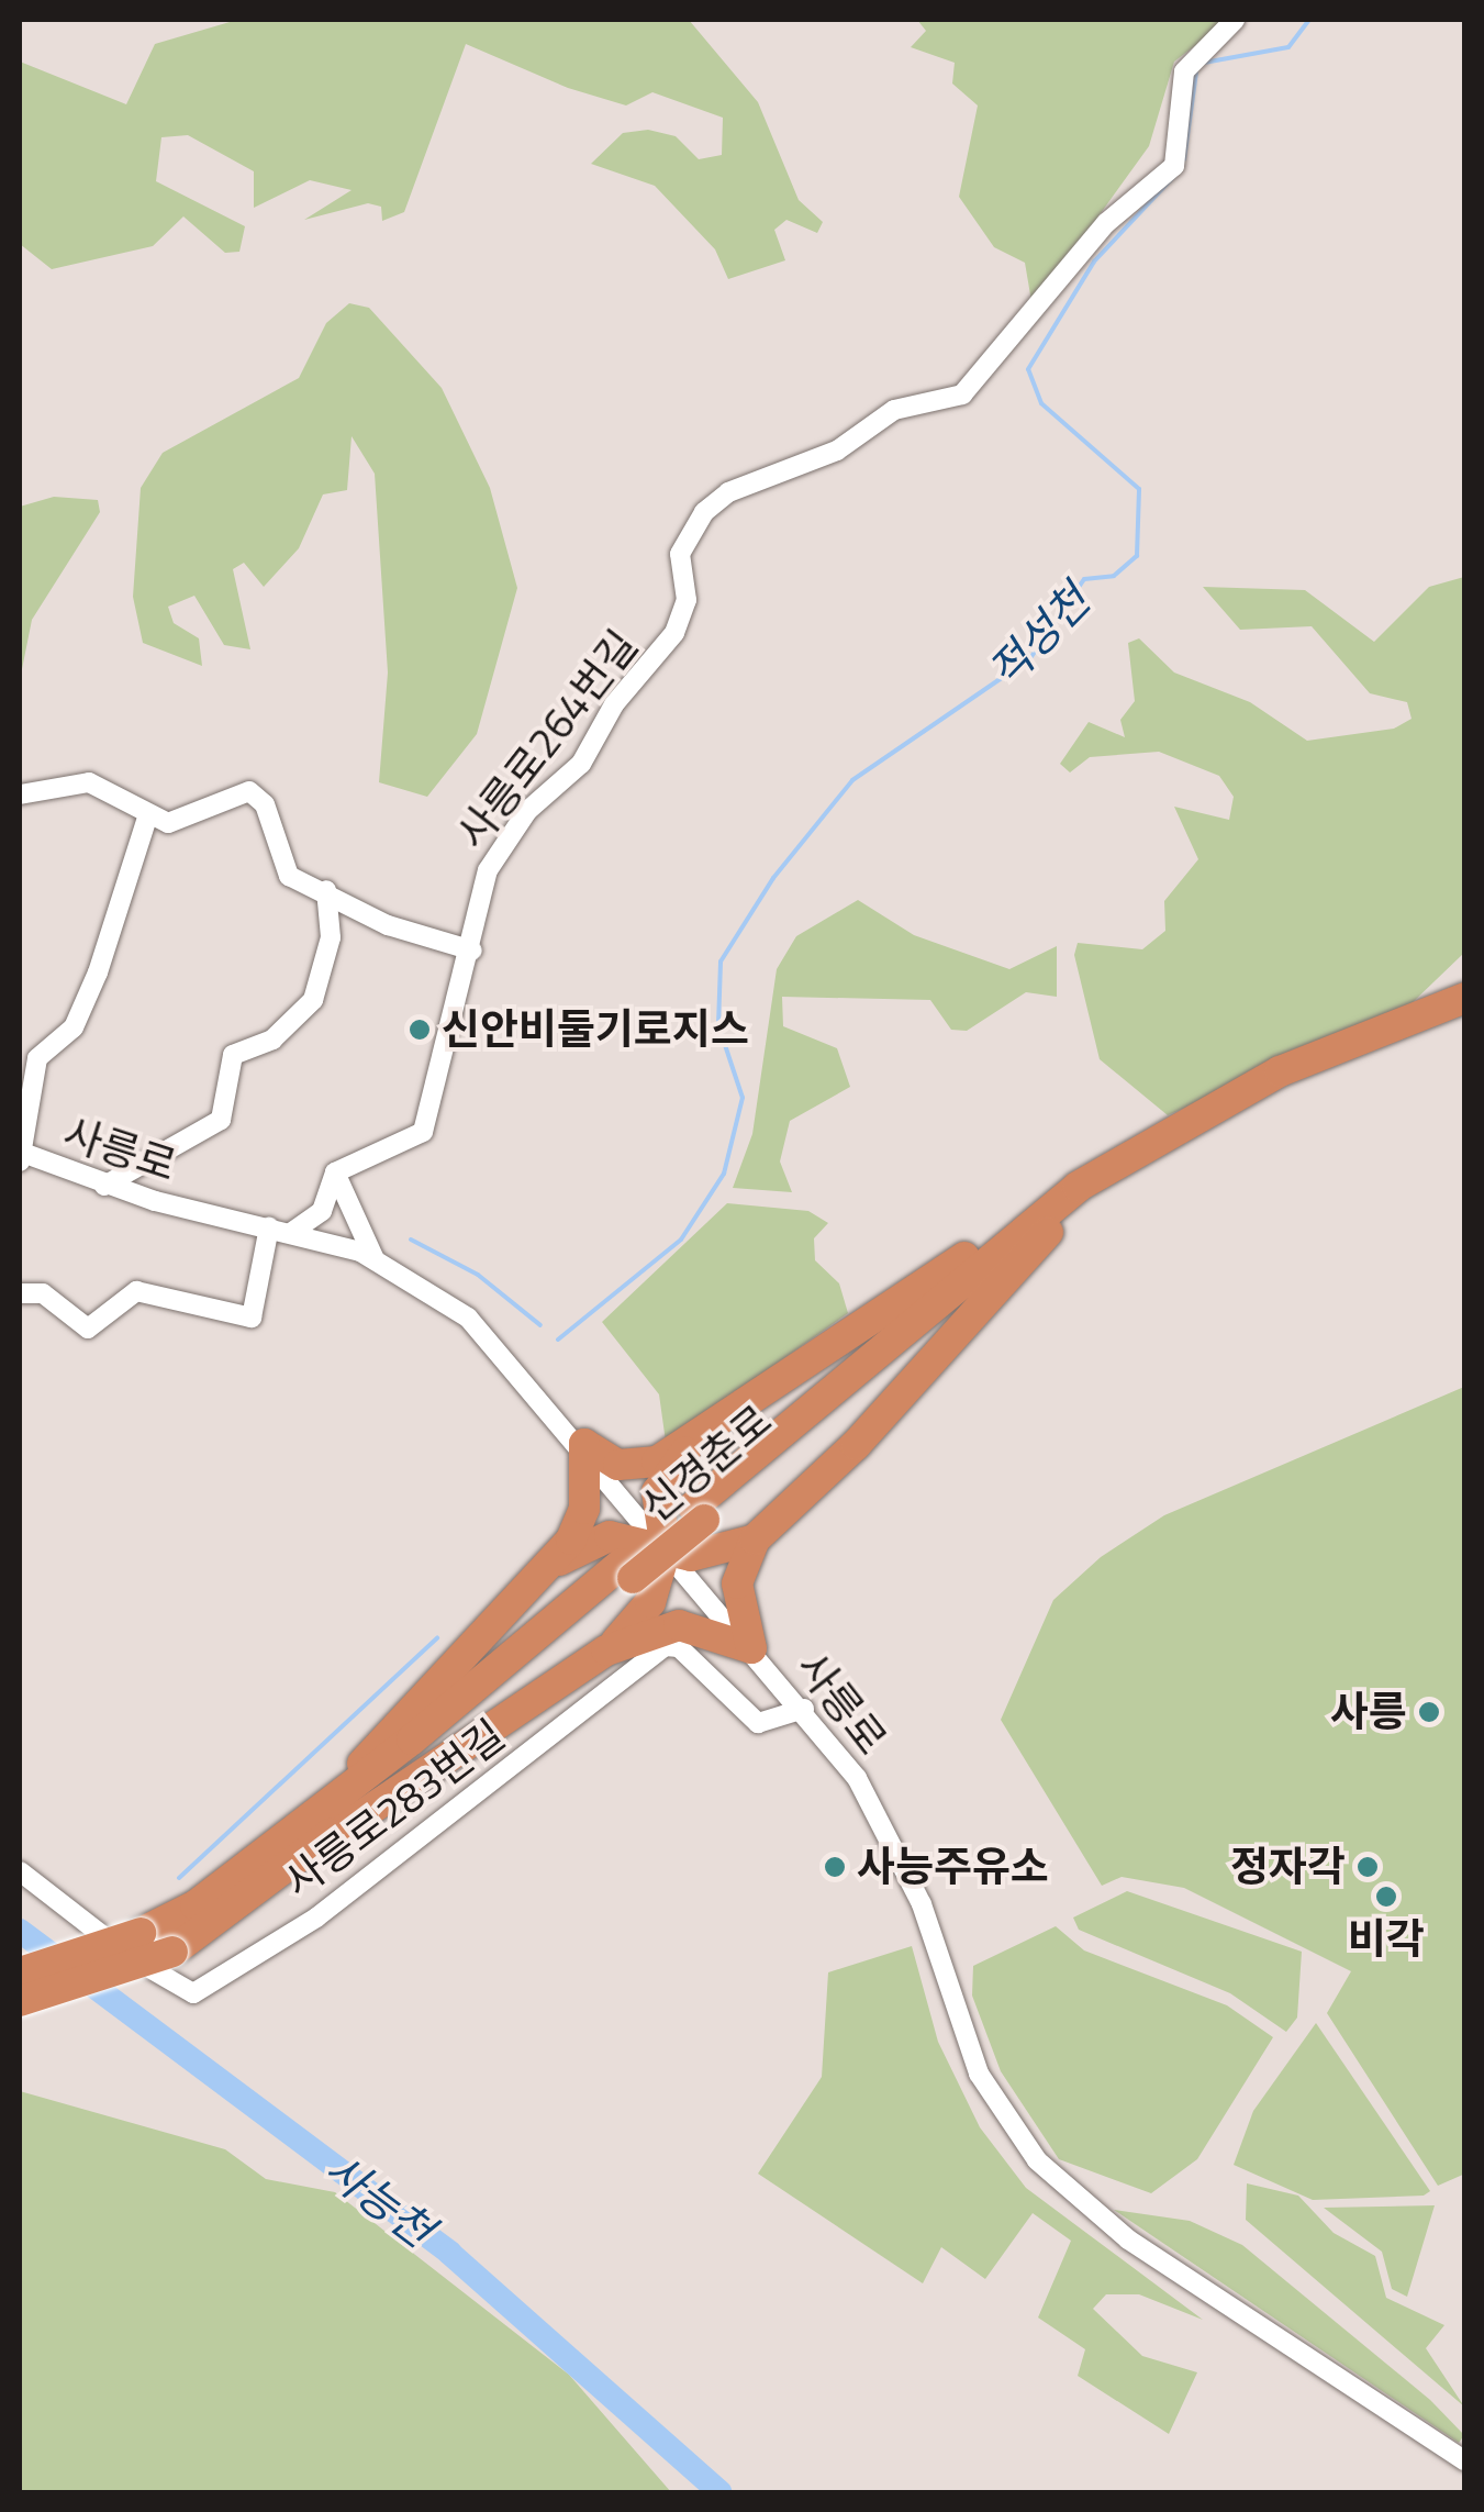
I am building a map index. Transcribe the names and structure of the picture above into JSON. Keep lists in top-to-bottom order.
{
  "streets": {
    "highway": ["신경춘로"],
    "street": ["사릉로264번길", "사릉로", "사릉로283번길"]
  },
  "crossings": [
    ["사릉로", "사릉로283번길"]
  ],
  "water": ["적성천", "사능천"],
  "places": [
    "신안비둘기로지스",
    "사릉",
    "사능주유소",
    "정자각",
    "비각"
  ]
}
